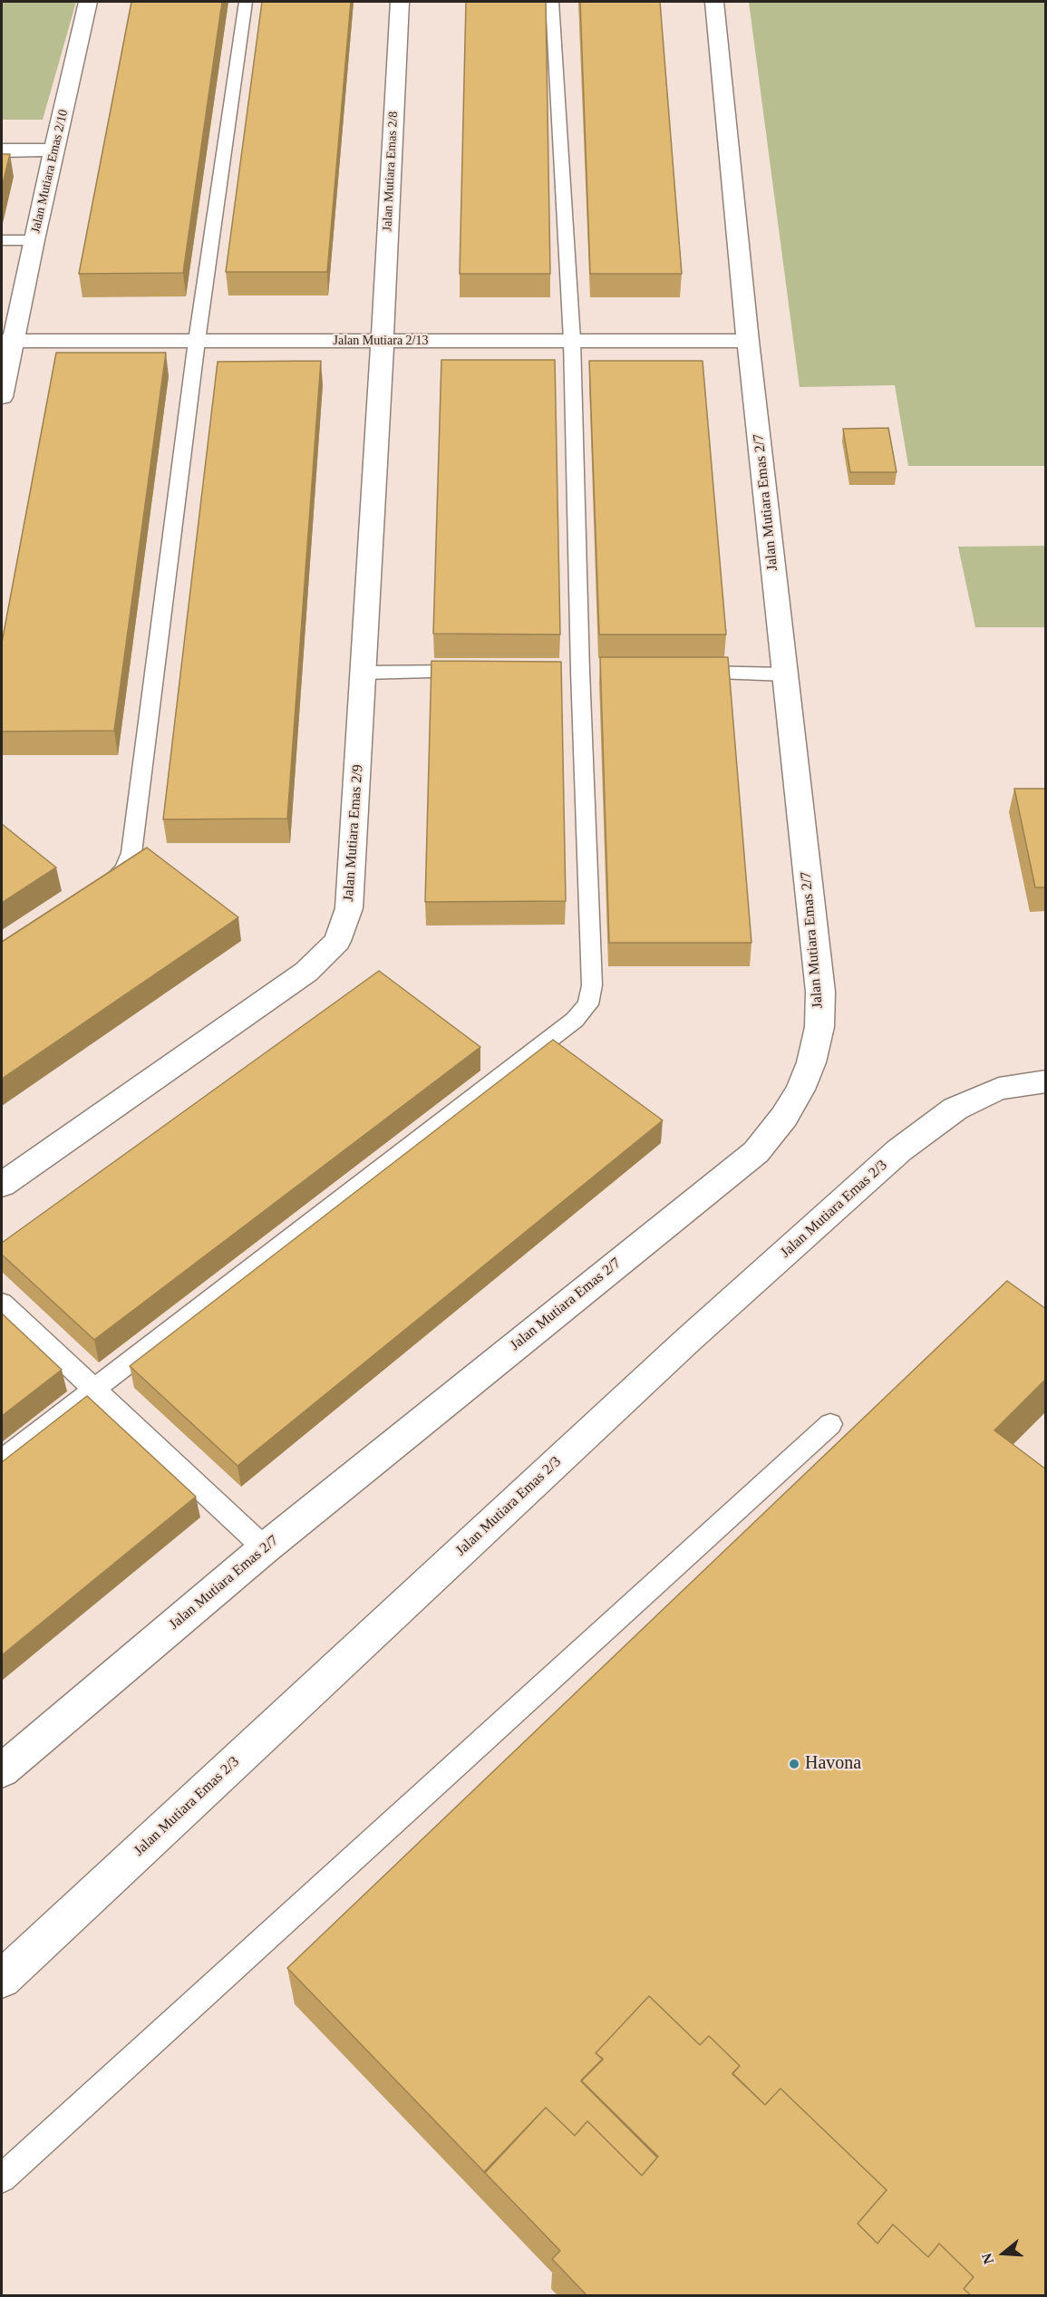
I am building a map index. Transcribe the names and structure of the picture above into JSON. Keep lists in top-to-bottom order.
{
  "streets": {
    "street": [
      "Jalan Mutiara Emas 2/10",
      "Jalan Mutiara Emas 2/8",
      "Jalan Mutiara 2/13",
      "Jalan Mutiara Emas 2/7",
      "Jalan Mutiara Emas 2/9",
      "Jalan Mutiara Emas 2/3"
    ]
  },
  "crossings": [
    ["Jalan Mutiara Emas 2/10", "Jalan Mutiara 2/13"],
    ["Jalan Mutiara Emas 2/8", "Jalan Mutiara 2/13"],
    ["Jalan Mutiara Emas 2/8", "Jalan Mutiara Emas 2/9"],
    ["Jalan Mutiara 2/13", "Jalan Mutiara Emas 2/7"],
    ["Jalan Mutiara 2/13", "Jalan Mutiara Emas 2/9"]
  ],
  "places": ["Havona"],
  "north": "left"
}
